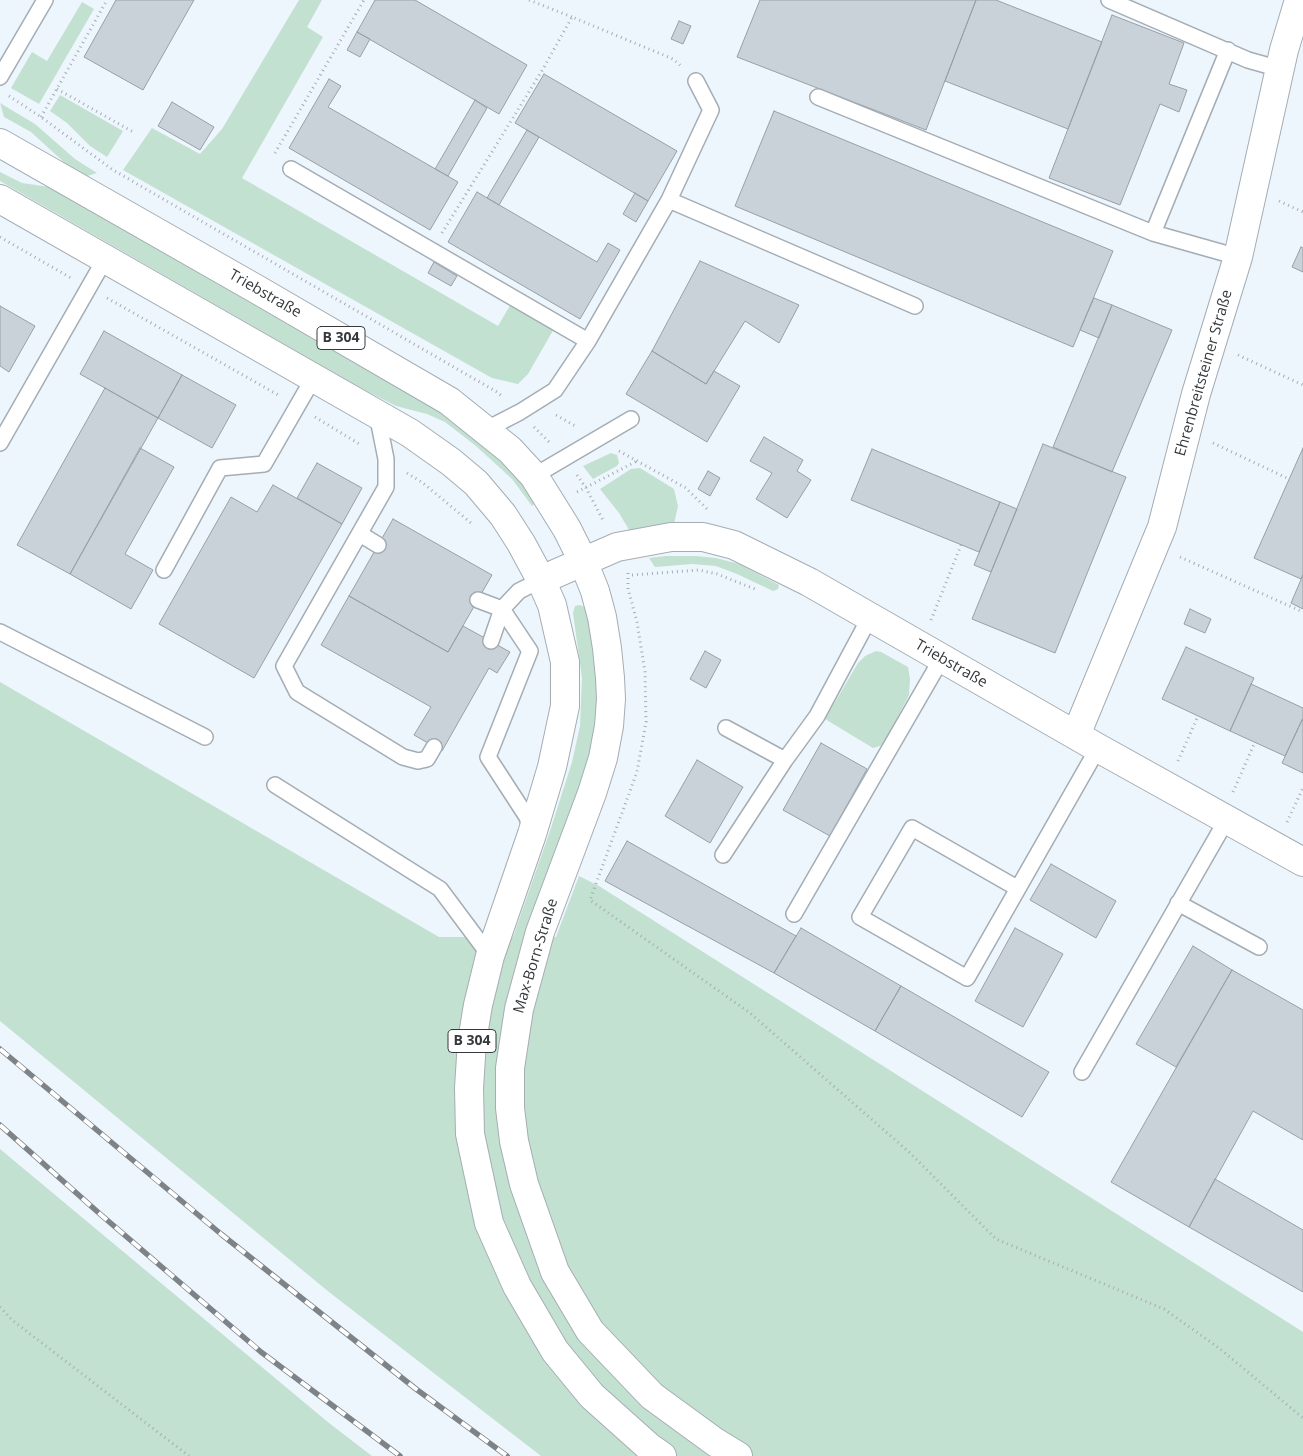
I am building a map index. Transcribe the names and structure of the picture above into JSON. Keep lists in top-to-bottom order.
{
  "streets": {
    "main road": [
      "Triebstraße",
      "B 304",
      "Ehrenbreitsteiner Straße",
      "Max-Born-Straße"
    ]
  },
  "crossings": [
    ["Triebstraße", "B 304"],
    ["Triebstraße", "Ehrenbreitsteiner Straße"],
    ["Triebstraße", "Max-Born-Straße"]
  ]
}
